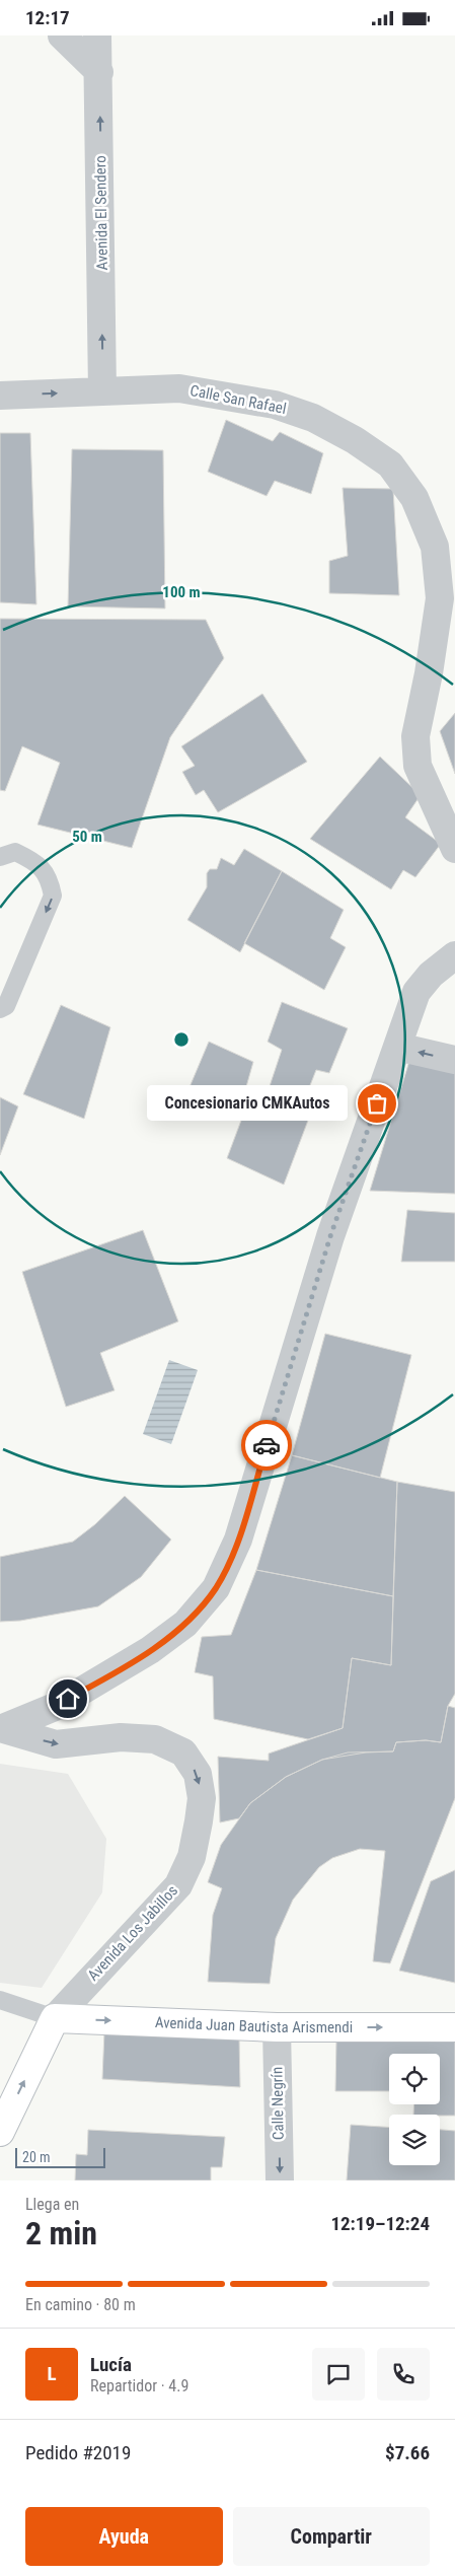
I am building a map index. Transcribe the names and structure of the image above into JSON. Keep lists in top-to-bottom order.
{
  "streets": {
    "street": [
      "Avenida El Sendero",
      "Calle San Rafael",
      "Avenida Los Jabillos",
      "Avenida Juan Bautista Arismendi",
      "Calle Negrín"
    ]
  },
  "crossings": [
    ["Avenida El Sendero", "Calle San Rafael"],
    ["Avenida Los Jabillos", "Avenida Juan Bautista Arismendi"],
    ["Avenida Juan Bautista Arismendi", "Calle Negrín"]
  ],
  "one_way": ["Avenida El Sendero", "Avenida Juan Bautista Arismendi", "Calle Negrín"],
  "places": ["Concesionario CMKAutos"],
  "scale_bar": "20 m",
  "page": {
    "status": "12:17",
    "bubble": "Concesionario CMKAutos",
    "scale": "20 m",
    "heading": ["2 min", "Llega en", "12:19–12:24"],
    "panel": [
      "Lucía",
      "Repartidor · 4.9",
      "Pedido #2019",
      "$7.66"
    ],
    "bar": "En camino · 80 m",
    "round": "L",
    "buttons": ["Ayuda", "Compartir"]
  },
  "rings": ["100 m", "50 m"]
}
